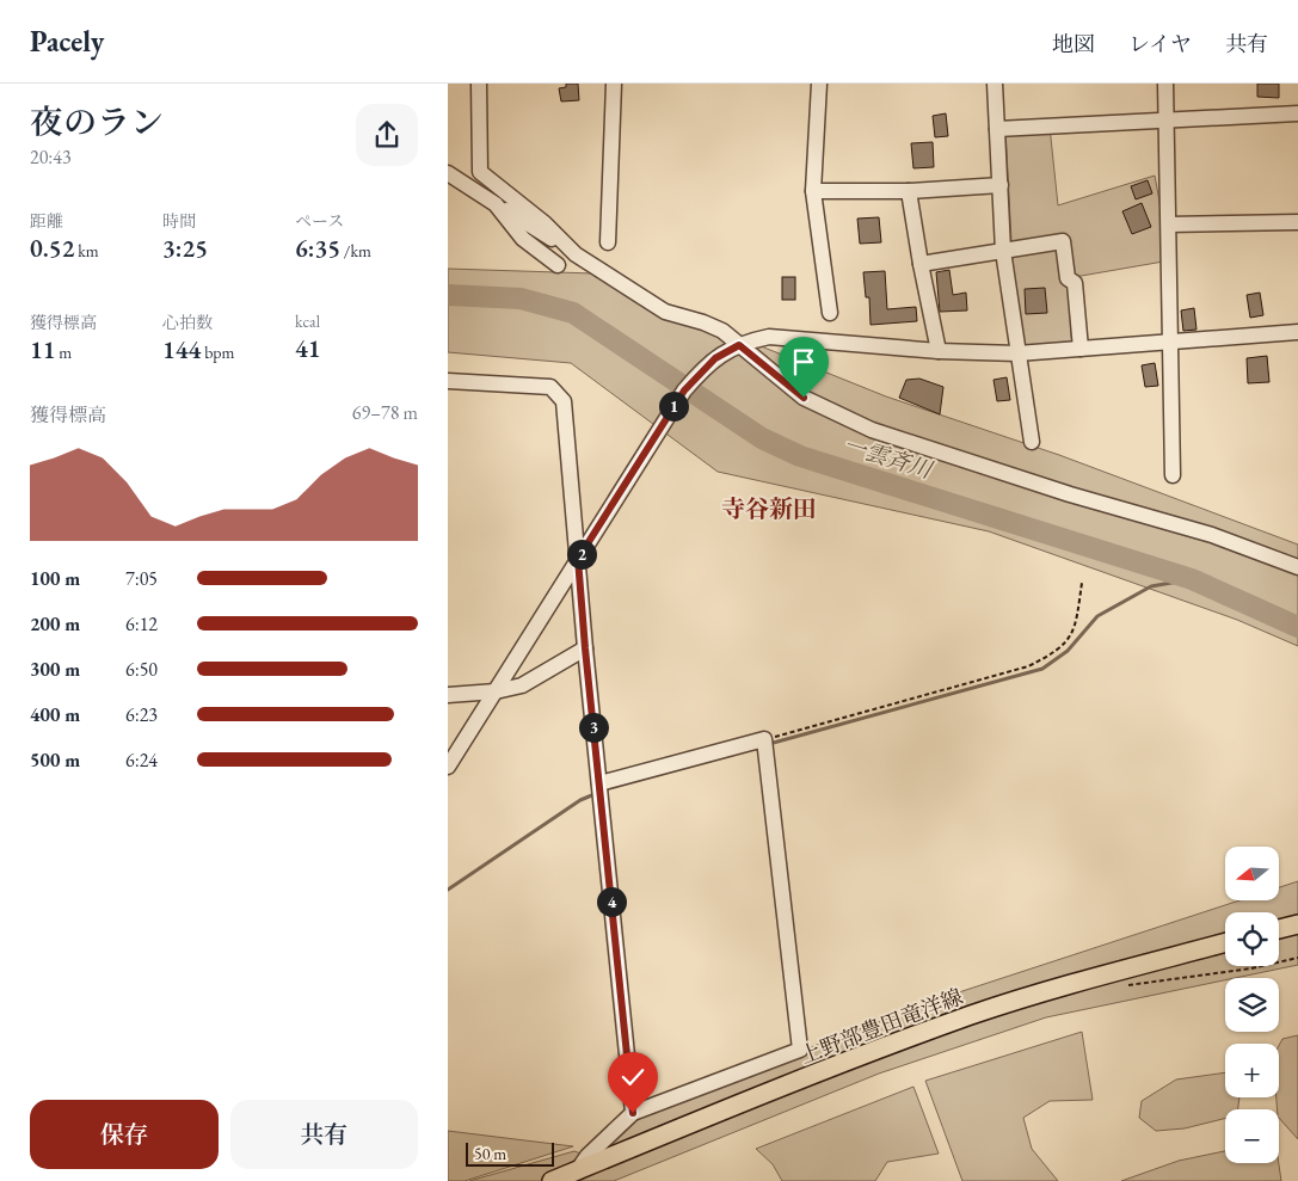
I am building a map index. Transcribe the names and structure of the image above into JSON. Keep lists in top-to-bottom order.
{
  "streets": {
    "main road": ["上野部豊田竜洋線"]
  },
  "districts": ["寺谷新田"],
  "water": ["一雲斉川"],
  "scale_bar": "50 m",
  "north": "left",
  "page": {
    "header": "Pacely",
    "nav": ["地図", "レイヤ", "共有"],
    "heading": ["夜のラン", "20:43"],
    "stats": [
      ["距離", "0.52 km"],
      ["時間", "3:25"],
      ["ペース", "6:35 /km"],
      ["獲得標高", "11 m"],
      ["心拍数", "144 bpm"],
      ["kcal", "41"]
    ],
    "chart": ["獲得標高", "69–78 m"],
    "pins": [
      "1",
      "2",
      "3",
      "4"
    ],
    "list": [
      {
        "name": "100 m",
        "note": "7:05"
      },
      {
        "name": "200 m",
        "note": "6:12"
      },
      {
        "name": "300 m",
        "note": "6:50"
      },
      {
        "name": "400 m",
        "note": "6:23"
      },
      {
        "name": "500 m",
        "note": "6:24"
      }
    ],
    "map_buttons": ["+", "−"],
    "buttons": ["保存", "共有"],
    "scale": "50 m"
  }
}
